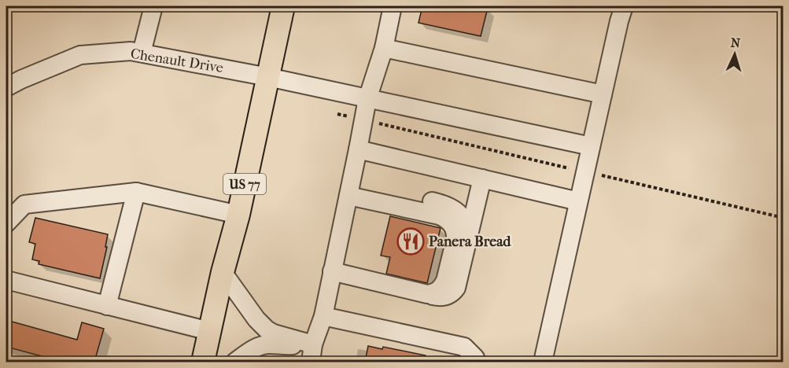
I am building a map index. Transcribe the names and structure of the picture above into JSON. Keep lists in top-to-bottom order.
{
  "streets": {
    "main road": ["US 77"],
    "street": ["Chenault Drive"]
  },
  "crossings": [
    ["Chenault Drive", "US 77"]
  ],
  "places": {
    "restaurant": ["Panera Bread"]
  },
  "north": "top"
}
